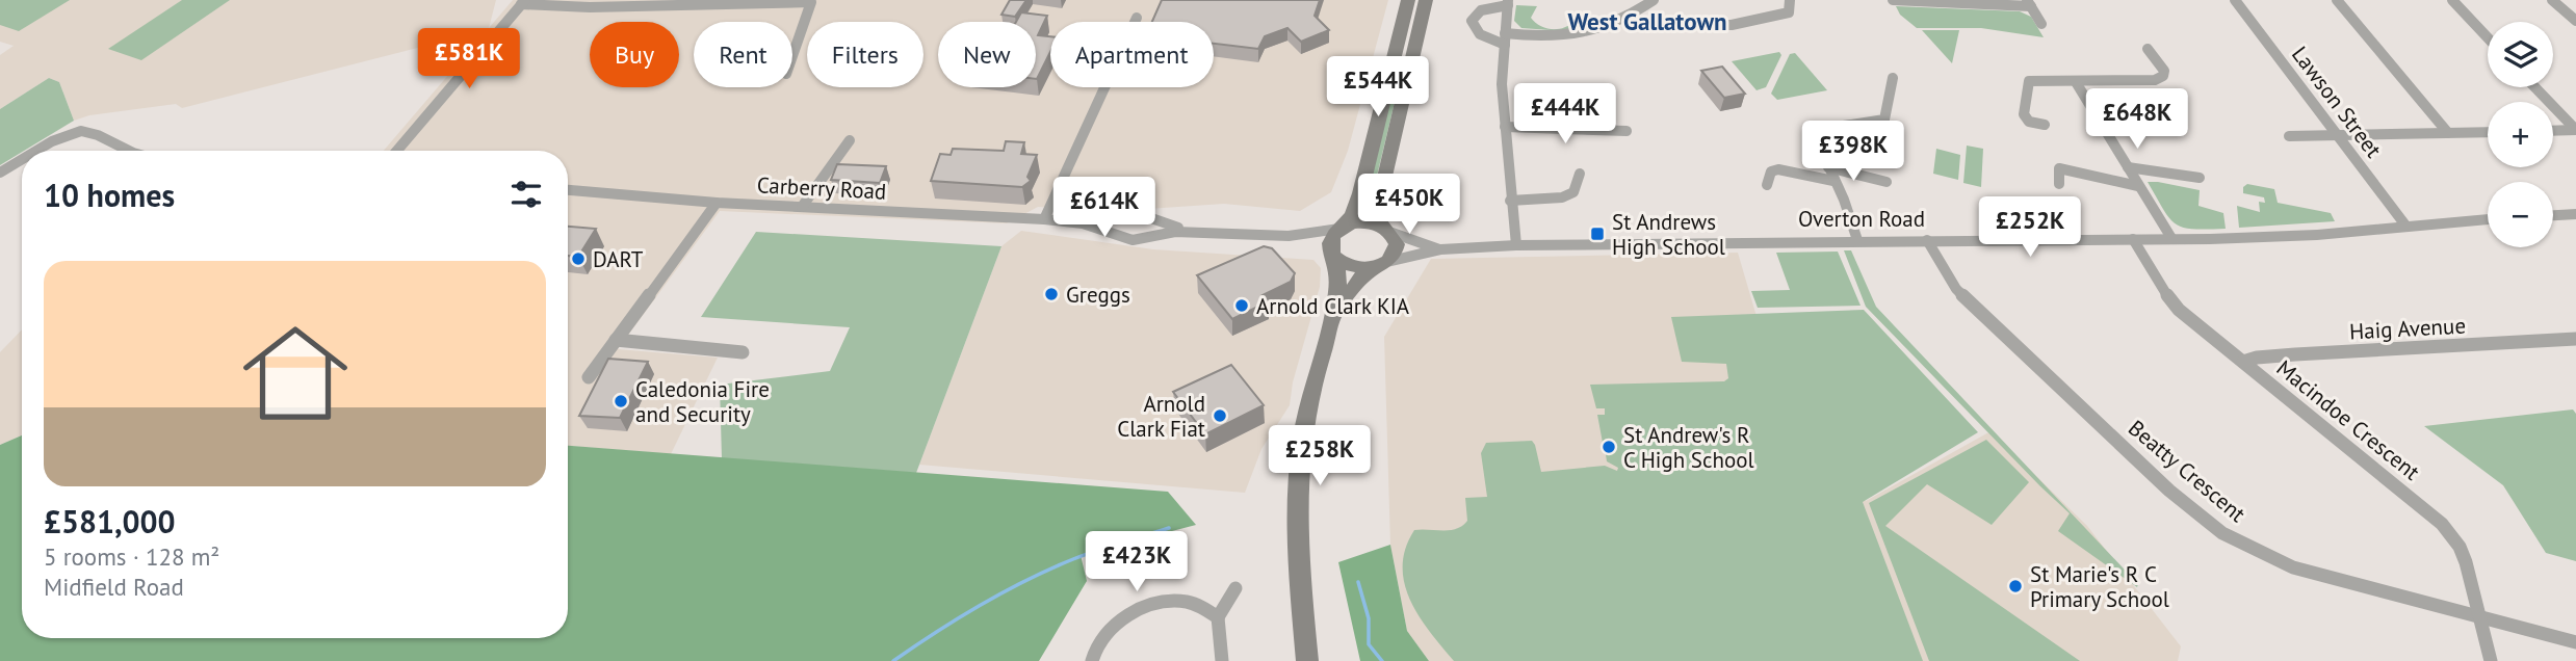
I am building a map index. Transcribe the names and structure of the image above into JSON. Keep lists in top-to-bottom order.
{
  "streets": {
    "street": [
      "Lawson Street",
      "Carberry Road",
      "Overton Road",
      "Haig Avenue",
      "Macindoe Crescent",
      "Beatty Crescent"
    ]
  },
  "crossings": [
    ["Lawson Street", "Overton Road"],
    ["Carberry Road", "Overton Road"],
    ["Overton Road", "Macindoe Crescent"],
    ["Overton Road", "Beatty Crescent"],
    ["Haig Avenue", "Macindoe Crescent"],
    ["Macindoe Crescent", "Beatty Crescent"]
  ],
  "districts": ["West Gallatown"],
  "places": {
    "transit": ["St Andrews High School"],
    "other": [
      "DART",
      "Greggs",
      "Arnold Clark KIA",
      "Caledonia Fire and Security",
      "Arnold Clark Fiat",
      "St Andrew's R C High School",
      "St Marie's R C Primary School"
    ]
  },
  "page": {
    "map_buttons": ["+", "−"],
    "chip": [
      "Buy",
      "Rent",
      "Filters",
      "New",
      "Apartment"
    ],
    "price": [
      "£581K",
      "£544K",
      "£444K",
      "£648K",
      "£398K",
      "£450K",
      "£614K",
      "£252K",
      "£258K",
      "£423K"
    ],
    "heading": "10 homes",
    "list": [
      {
        "name": "£581,000",
        "note": "5 rooms · 128 m² · Midfield Road"
      }
    ]
  }
}
